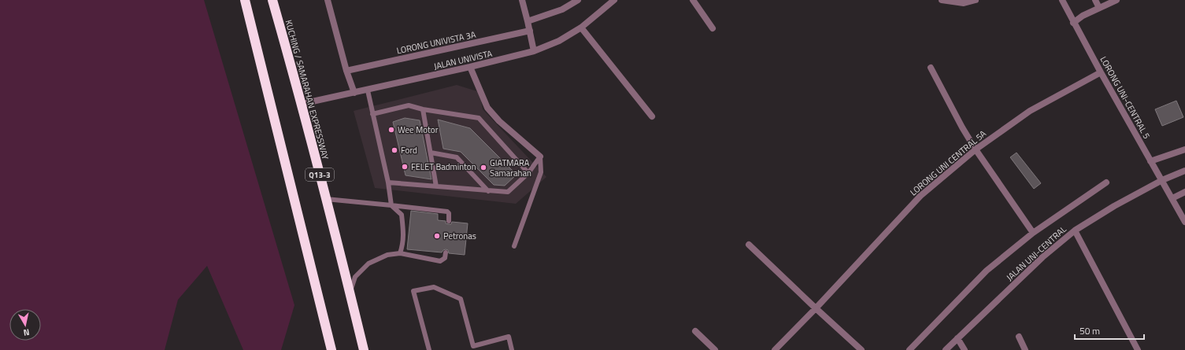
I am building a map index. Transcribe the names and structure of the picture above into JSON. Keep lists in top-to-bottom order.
{
  "streets": {
    "highway": ["KUCHING / SAMARAHAN EXPRESSWAY", "Q13-3"],
    "street": [
      "LORONG UNIVISTA 3A",
      "JALAN UNIVISTA",
      "LORONG UNI-CENTRAL 5",
      "LORONG UNI CENTRAL 5A",
      "JALAN UNI-CENTRAL"
    ]
  },
  "crossings": [
    ["JALAN UNIVISTA", "KUCHING / SAMARAHAN EXPRESSWAY"],
    ["LORONG UNI-CENTRAL 5", "LORONG UNI CENTRAL 5A"],
    ["LORONG UNI-CENTRAL 5", "JALAN UNI-CENTRAL"]
  ],
  "places": [
    "Wee Motor",
    "Ford",
    "FELET Badminton",
    "GIATMARA Samarahan",
    "Petronas"
  ],
  "scale_bar": "50 m",
  "north": "bottom"
}
